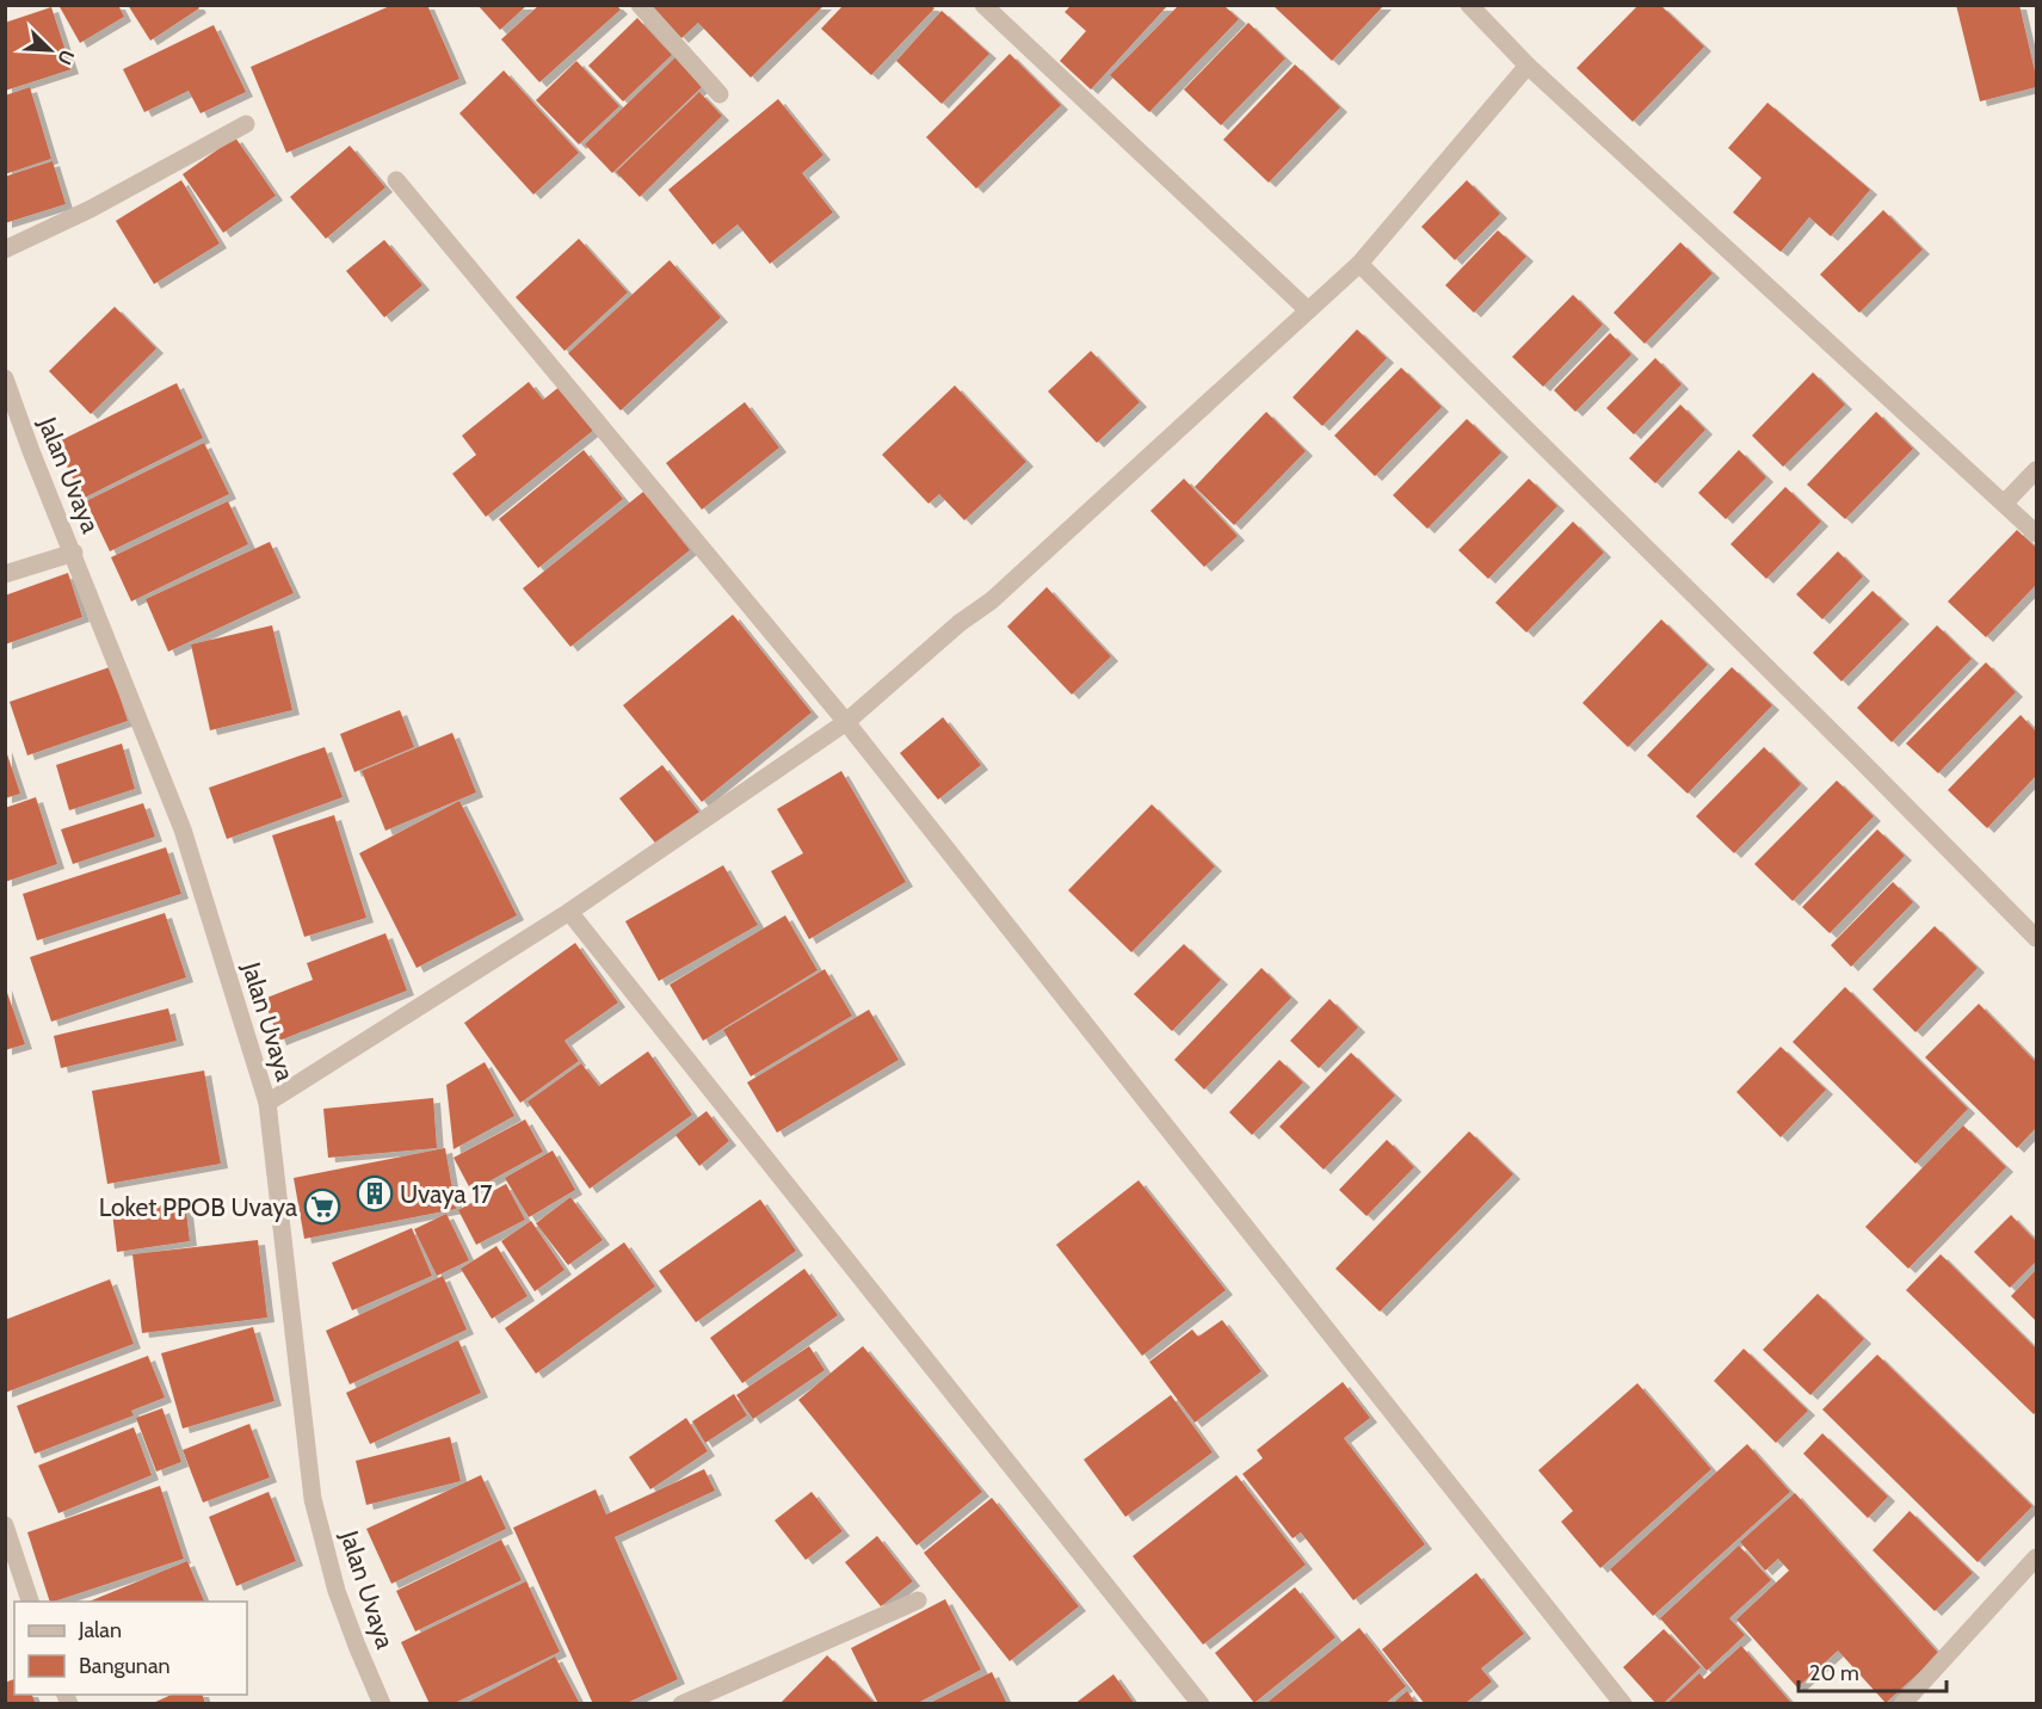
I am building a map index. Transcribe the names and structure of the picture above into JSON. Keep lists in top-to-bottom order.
{
  "streets": {
    "street": ["Jalan Uvaya"]
  },
  "places": {
    "building": ["Uvaya 17"],
    "supermarket": ["Loket PPOB Uvaya"]
  },
  "legend": ["Jalan", "Bangunan"],
  "scale_bar": "20 m",
  "north": "bottom right"
}
